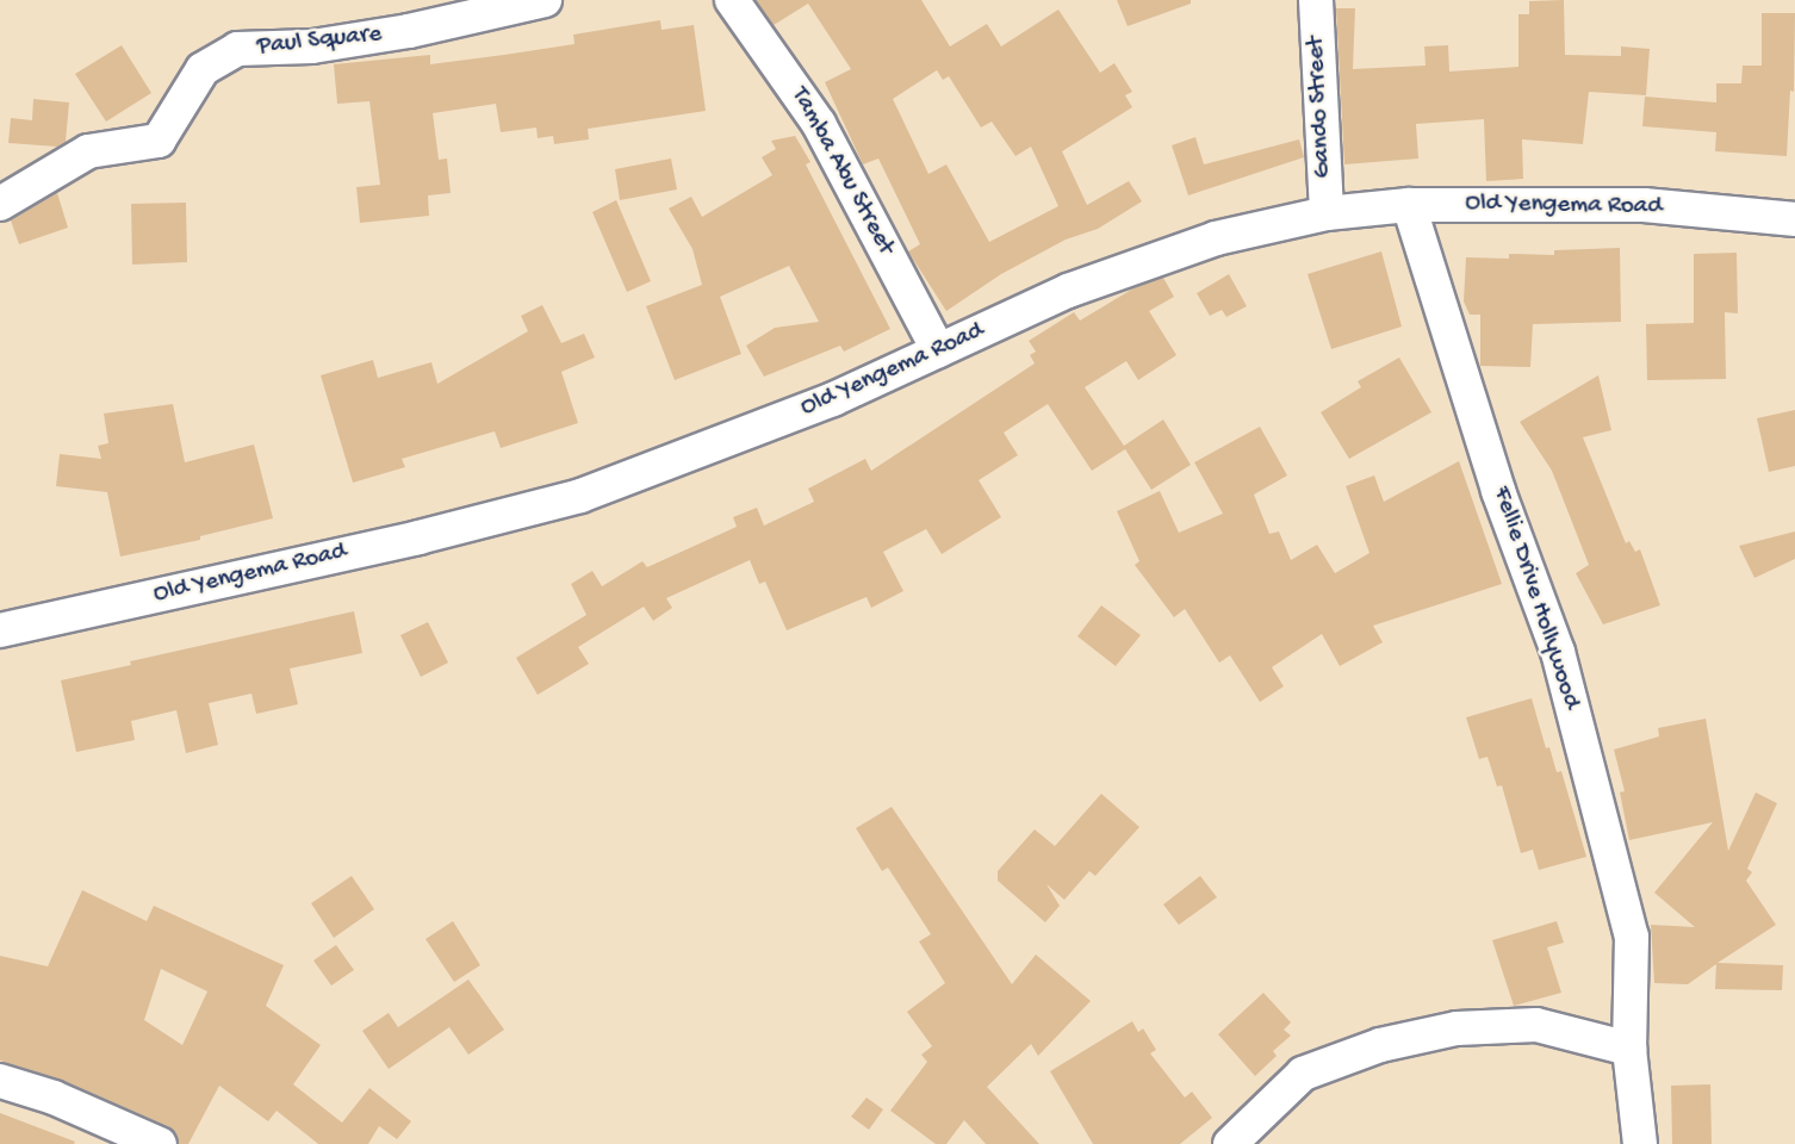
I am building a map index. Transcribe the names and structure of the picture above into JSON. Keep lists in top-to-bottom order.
{
  "streets": {
    "street": [
      "Paul Square",
      "Gando Street",
      "Tamba Abu Street",
      "Old Yengema Road",
      "Fellie Drive Hollywood"
    ]
  },
  "crossings": [
    ["Gando Street", "Old Yengema Road"],
    ["Tamba Abu Street", "Old Yengema Road"],
    ["Old Yengema Road", "Fellie Drive Hollywood"]
  ]
}
